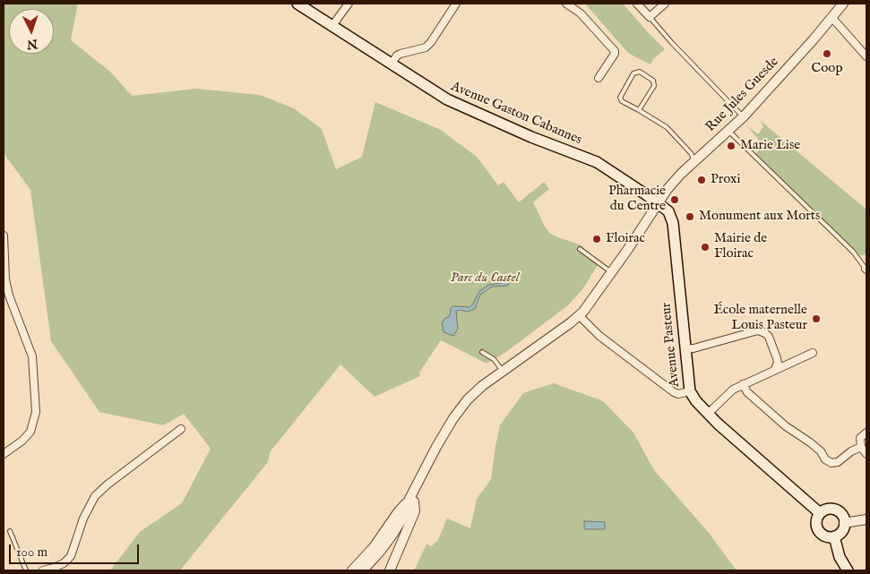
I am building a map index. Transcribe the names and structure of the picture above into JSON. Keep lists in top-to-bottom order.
{
  "streets": {
    "main road": ["Avenue Gaston Cabannes", "Avenue Pasteur"],
    "street": ["Rue Jules Guesde"]
  },
  "crossings": [
    ["Rue Jules Guesde", "Avenue Gaston Cabannes"],
    ["Rue Jules Guesde", "Avenue Pasteur"],
    ["Avenue Gaston Cabannes", "Avenue Pasteur"]
  ],
  "parks": ["Parc du Castel"],
  "places": [
    "Coop",
    "Marie Lise",
    "Proxi",
    "Pharmacie du Centre",
    "Monument aux Morts",
    "Floirac",
    "Mairie de Floirac",
    "École maternelle Louis Pasteur"
  ],
  "scale_bar": "100 m",
  "north": "bottom"
}
